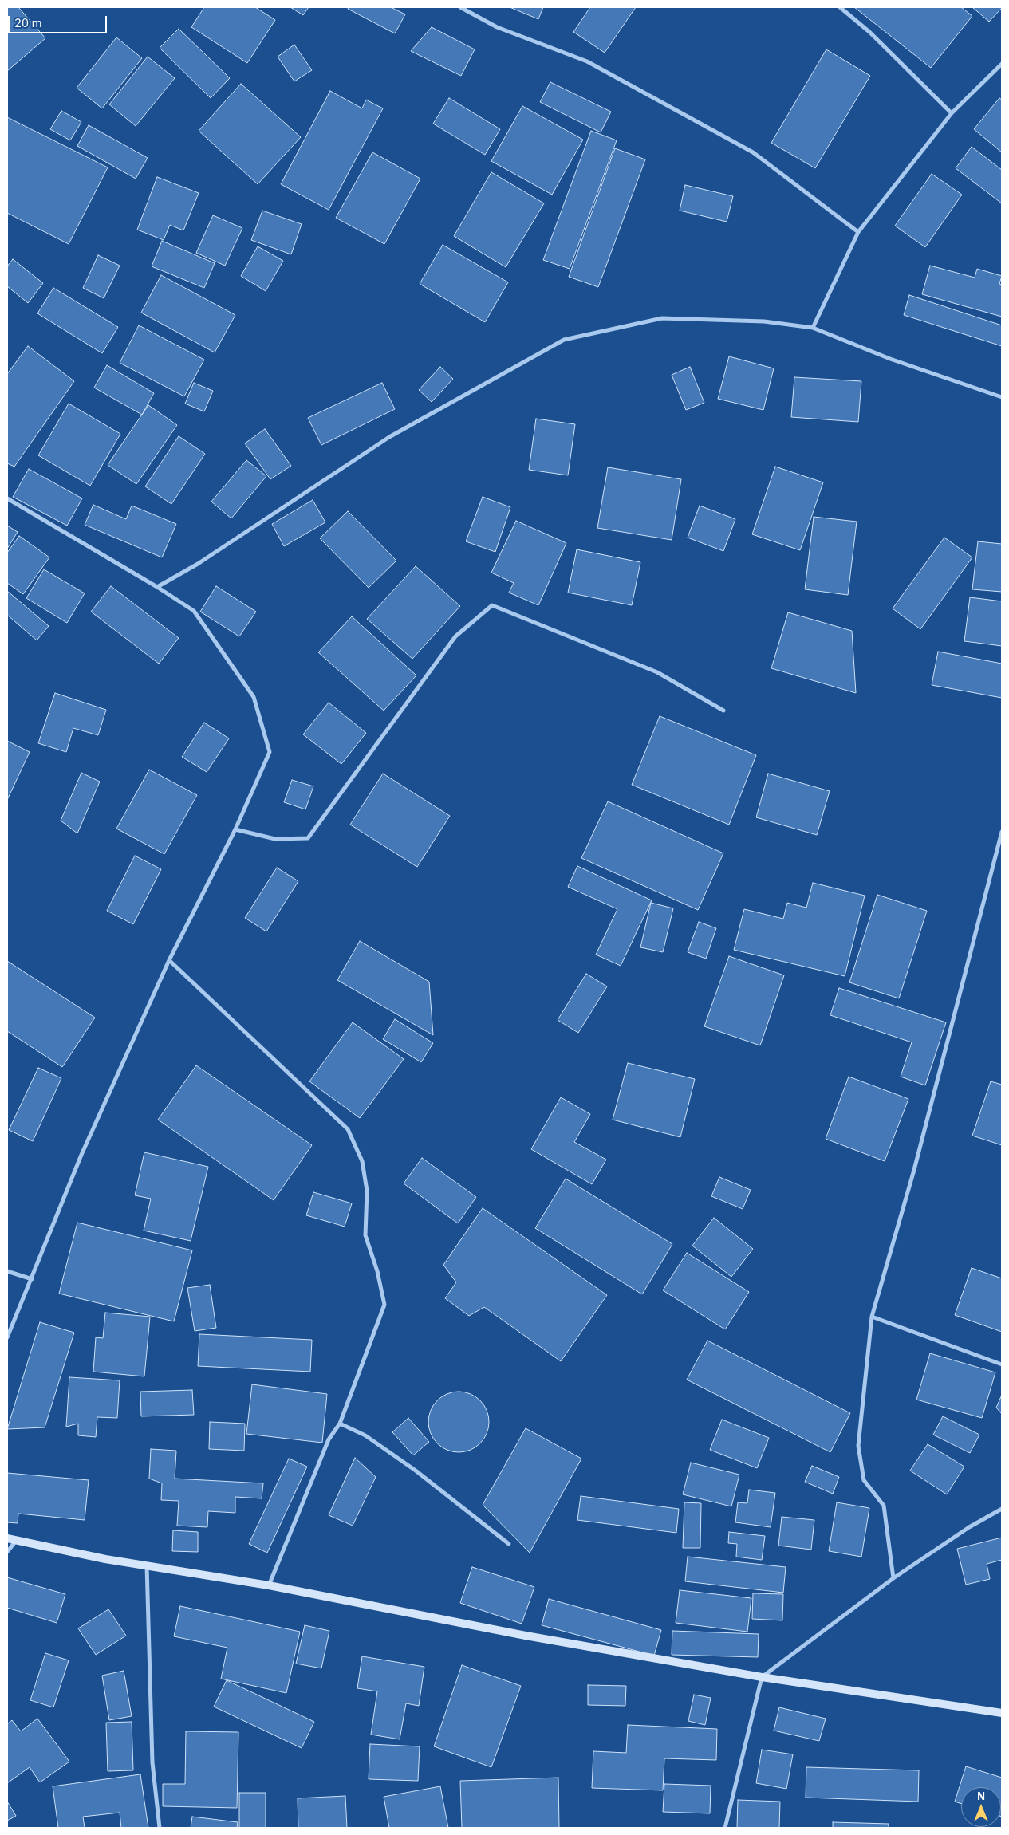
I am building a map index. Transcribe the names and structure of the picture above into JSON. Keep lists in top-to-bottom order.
{
  "scale_bar": "20 m",
  "north": "top"
}
